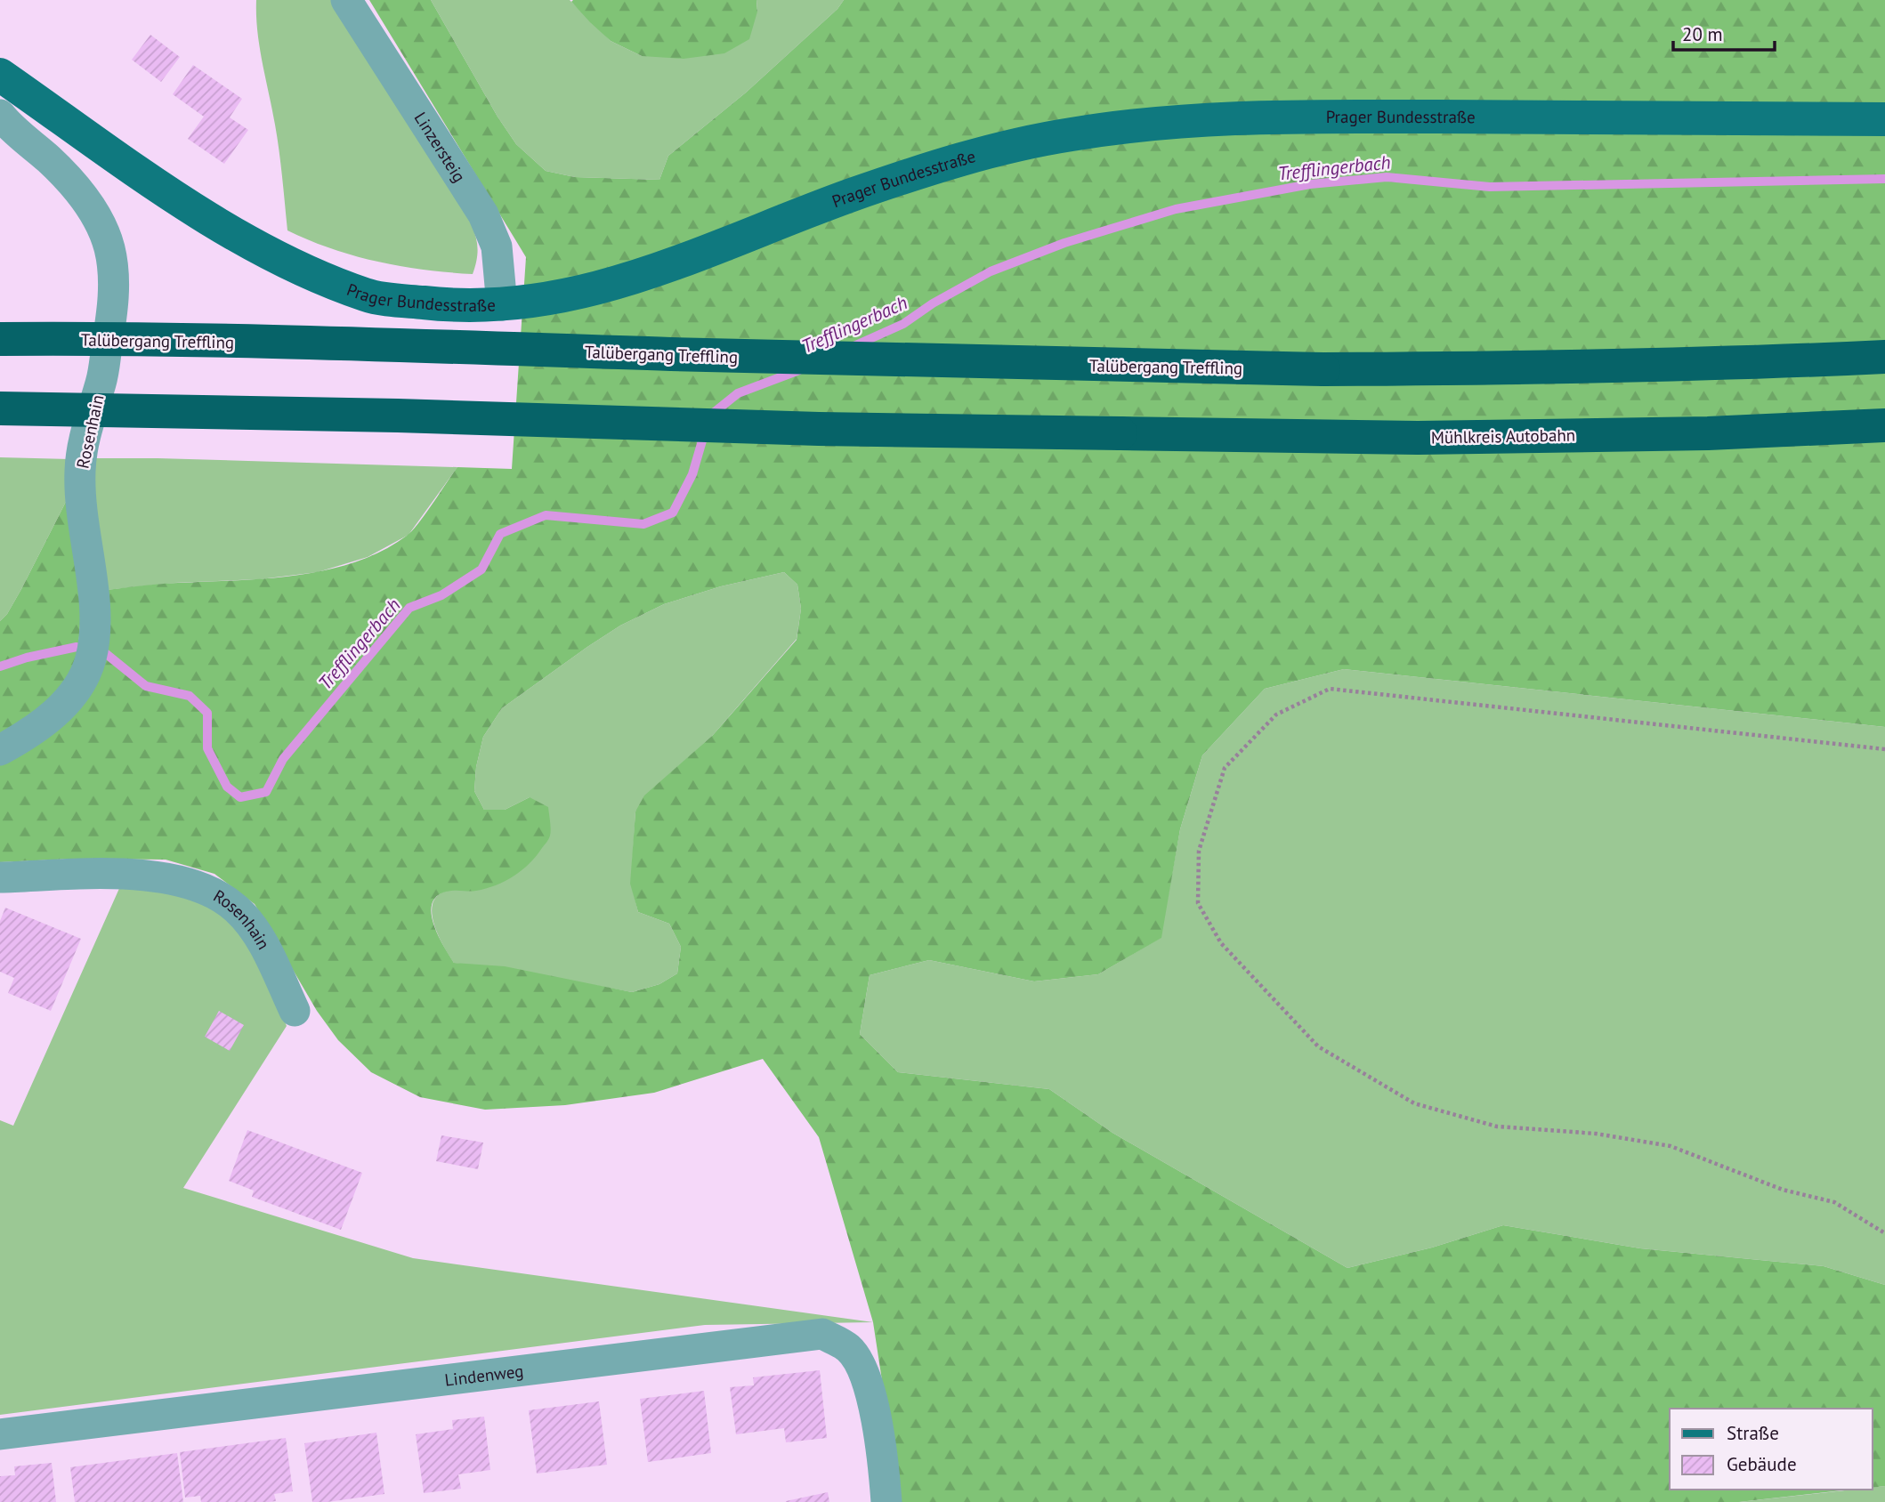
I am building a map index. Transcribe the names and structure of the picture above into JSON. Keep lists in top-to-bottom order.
{
  "streets": {
    "highway": ["Talübergang Treffling", "Mühlkreis Autobahn"],
    "main road": ["Prager Bundesstraße"],
    "street": ["Linzersteig", "Rosenhain", "Lindenweg"]
  },
  "crossings": [
    ["Prager Bundesstraße", "Linzersteig"]
  ],
  "water": ["Trefflingerbach"],
  "legend": ["Straße", "Gebäude"],
  "scale_bar": "20 m"
}
